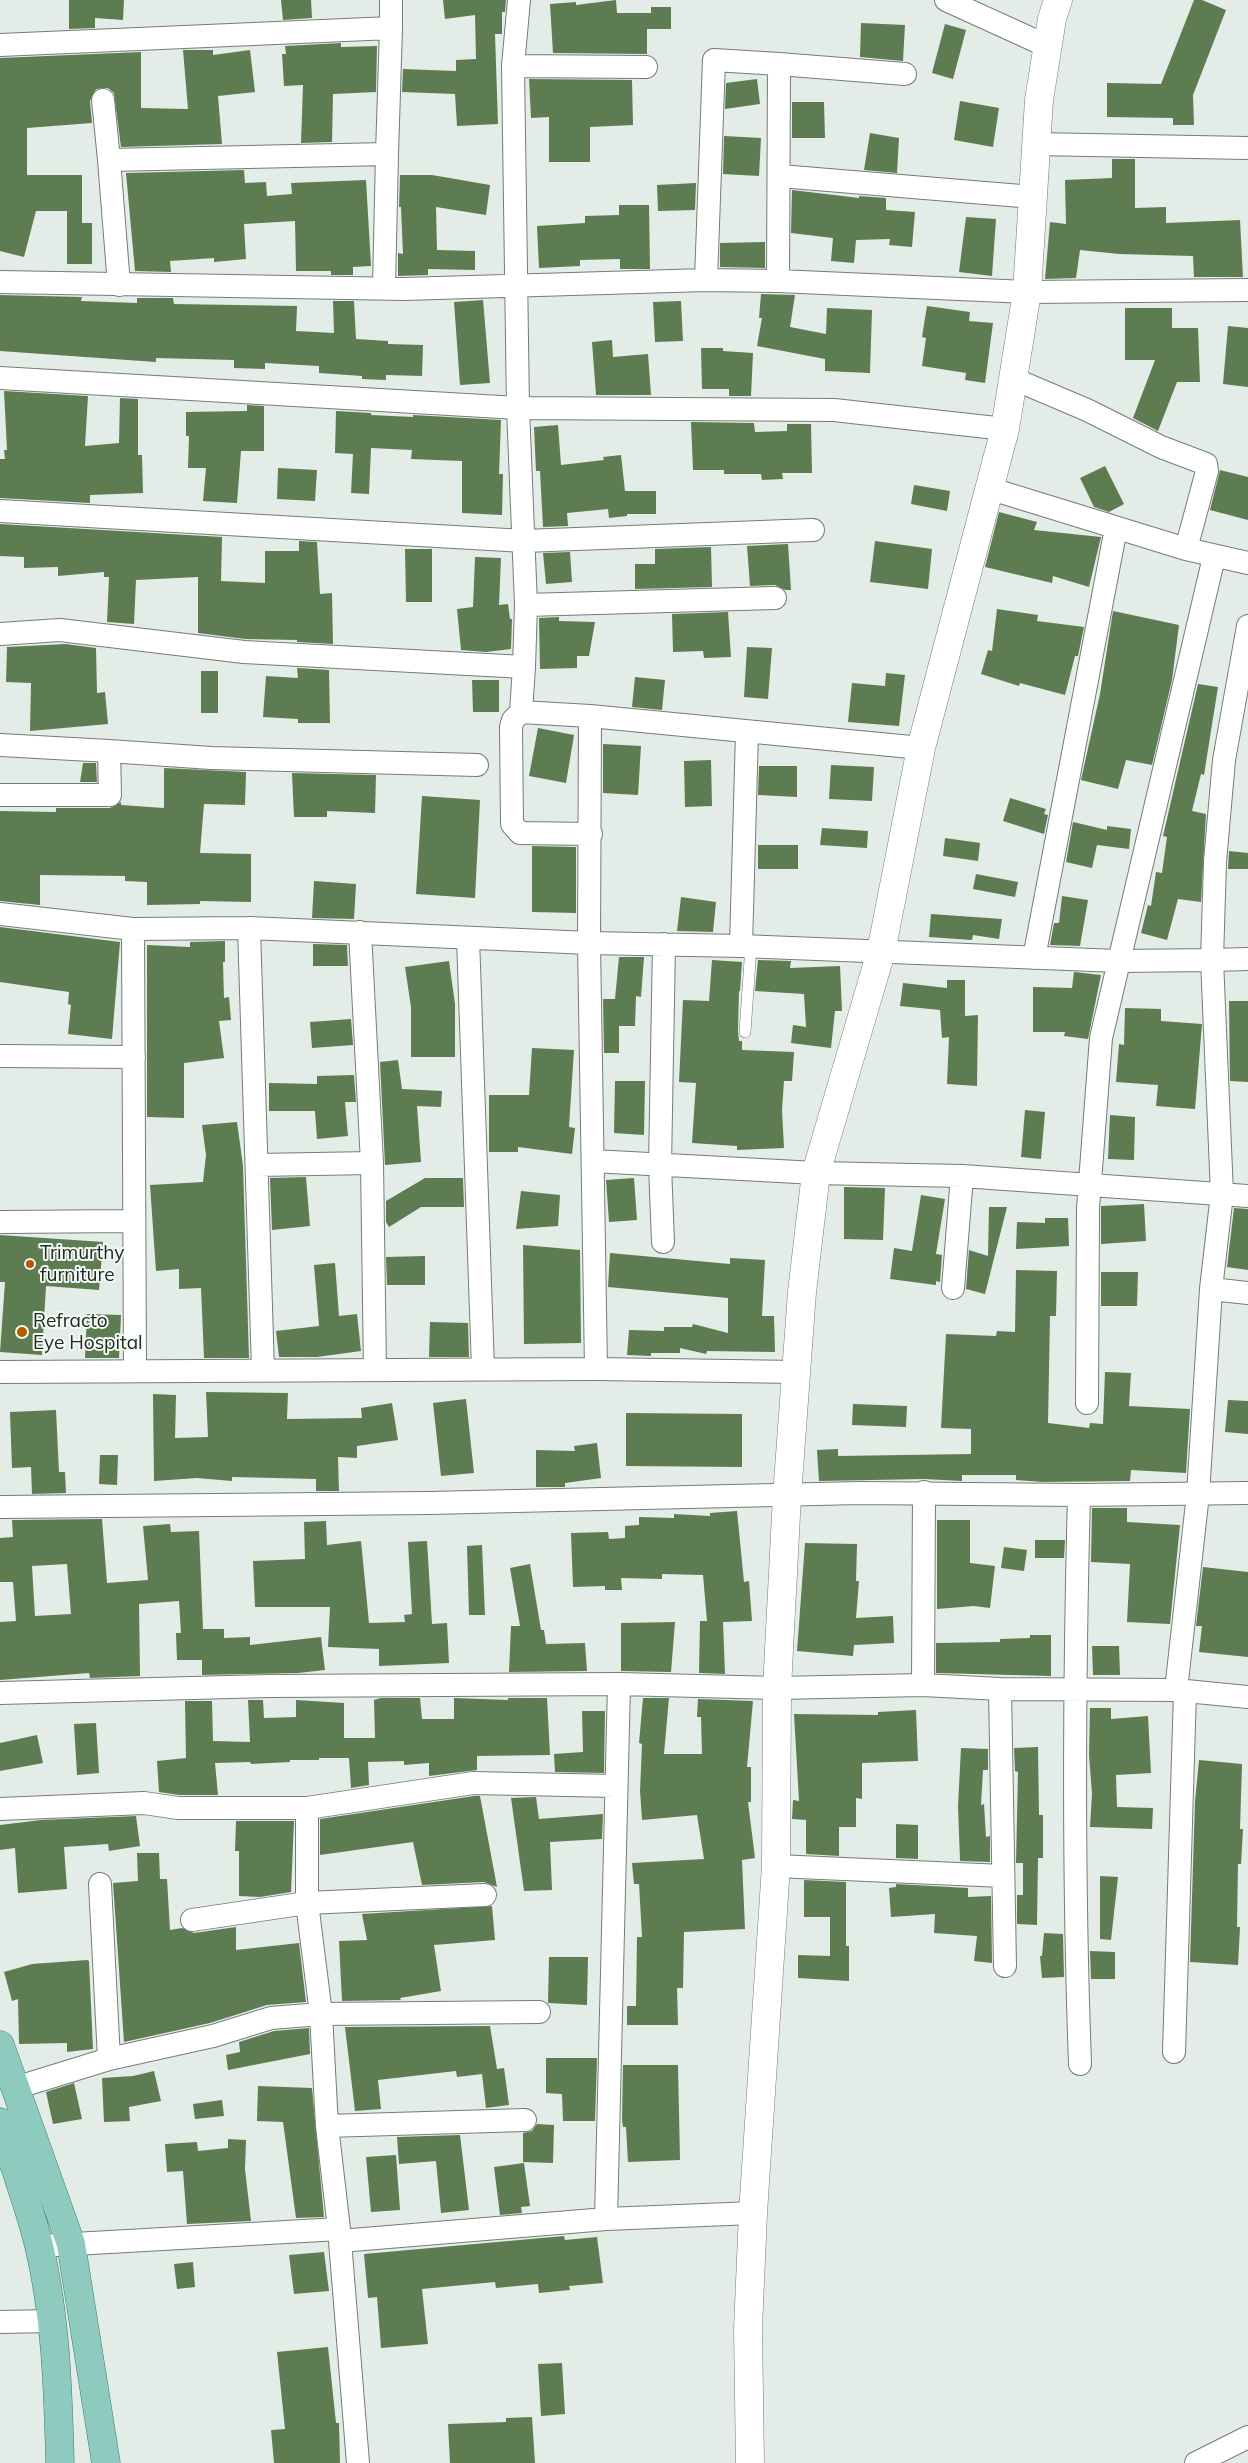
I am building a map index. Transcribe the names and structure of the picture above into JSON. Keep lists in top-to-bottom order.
{
  "places": ["Trimurthy furniture", "Refracto Eye Hospital"]
}
